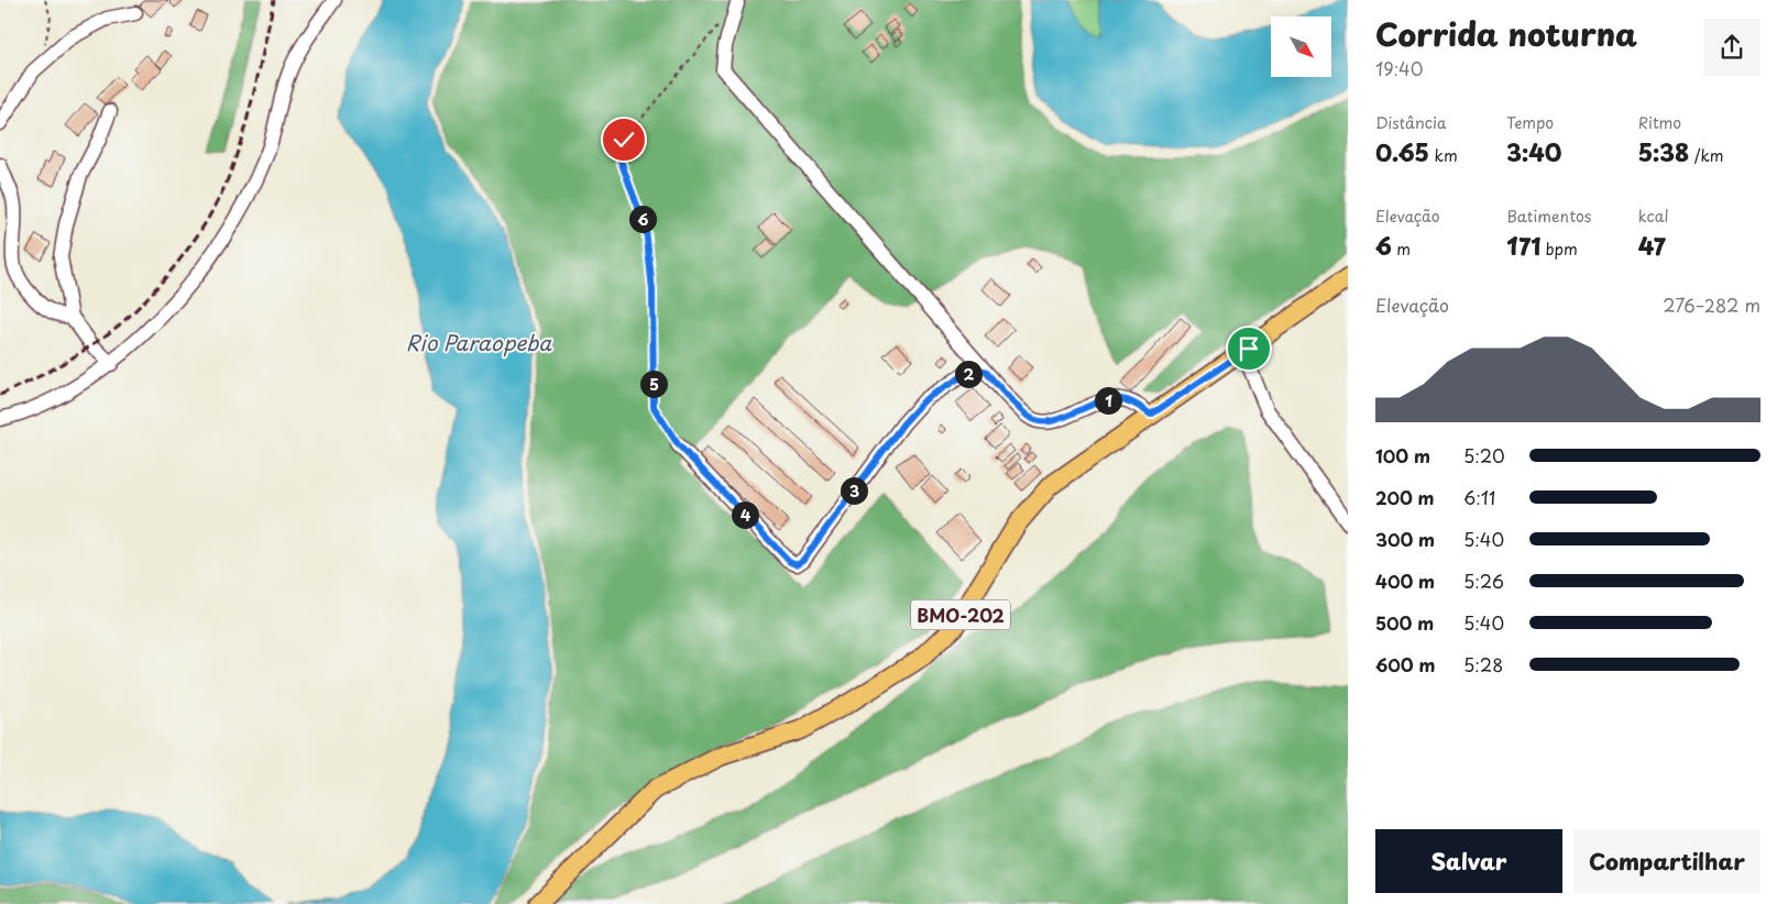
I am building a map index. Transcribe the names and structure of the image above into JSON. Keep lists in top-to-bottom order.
{
  "streets": {
    "main road": ["BMO-202"]
  },
  "water": ["Rio Paraopeba"],
  "north": "bottom right",
  "page": {
    "heading": ["Corrida noturna", "19:40"],
    "stats": [
      ["Distância", "0.65 km"],
      ["Tempo", "3:40"],
      ["Ritmo", "5:38 /km"],
      ["Elevação", "6 m"],
      ["Batimentos", "171 bpm"],
      ["kcal", "47"]
    ],
    "pins": [
      "6",
      "2",
      "5",
      "1",
      "3",
      "4"
    ],
    "chart": ["Elevação", "276–282 m"],
    "list": [
      {
        "name": "100 m",
        "note": "5:20"
      },
      {
        "name": "200 m",
        "note": "6:11"
      },
      {
        "name": "300 m",
        "note": "5:40"
      },
      {
        "name": "400 m",
        "note": "5:26"
      },
      {
        "name": "500 m",
        "note": "5:40"
      },
      {
        "name": "600 m",
        "note": "5:28"
      }
    ],
    "buttons": ["Salvar", "Compartilhar"]
  }
}
